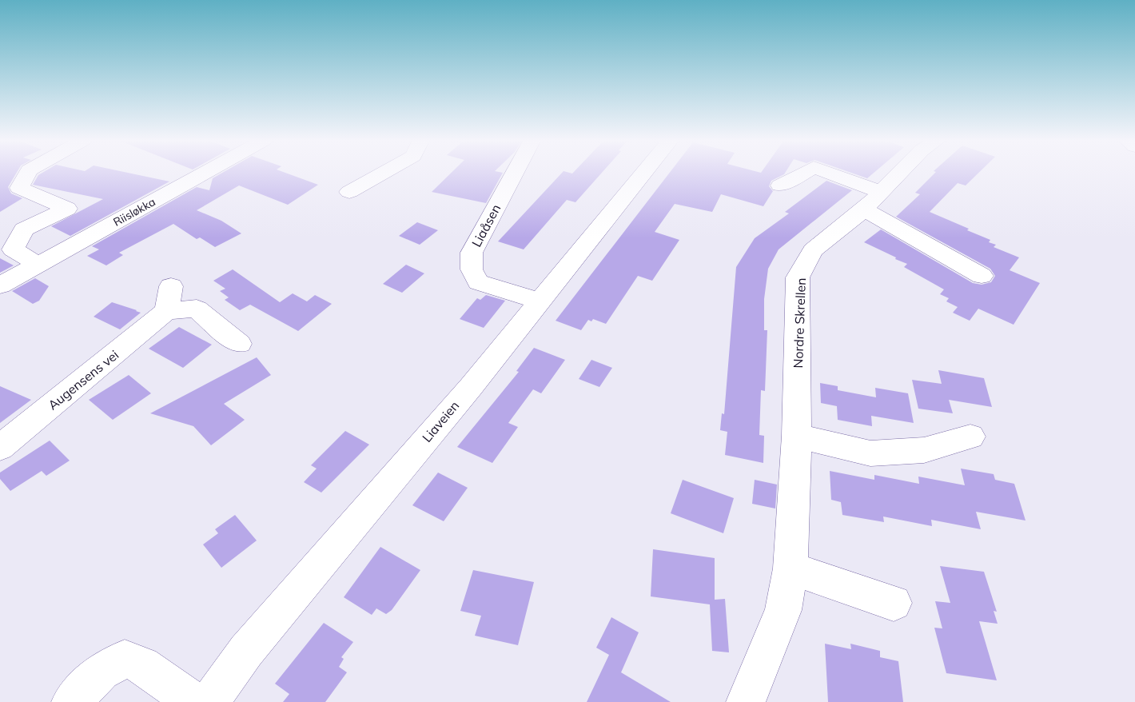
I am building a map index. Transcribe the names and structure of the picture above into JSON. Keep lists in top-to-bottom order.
{
  "streets": {
    "street": [
      "Riisløkka",
      "Liaåsen",
      "Nordre Skrellen",
      "Augensens vei",
      "Liaveien"
    ]
  },
  "crossings": [
    ["Liaåsen", "Liaveien"]
  ]
}
